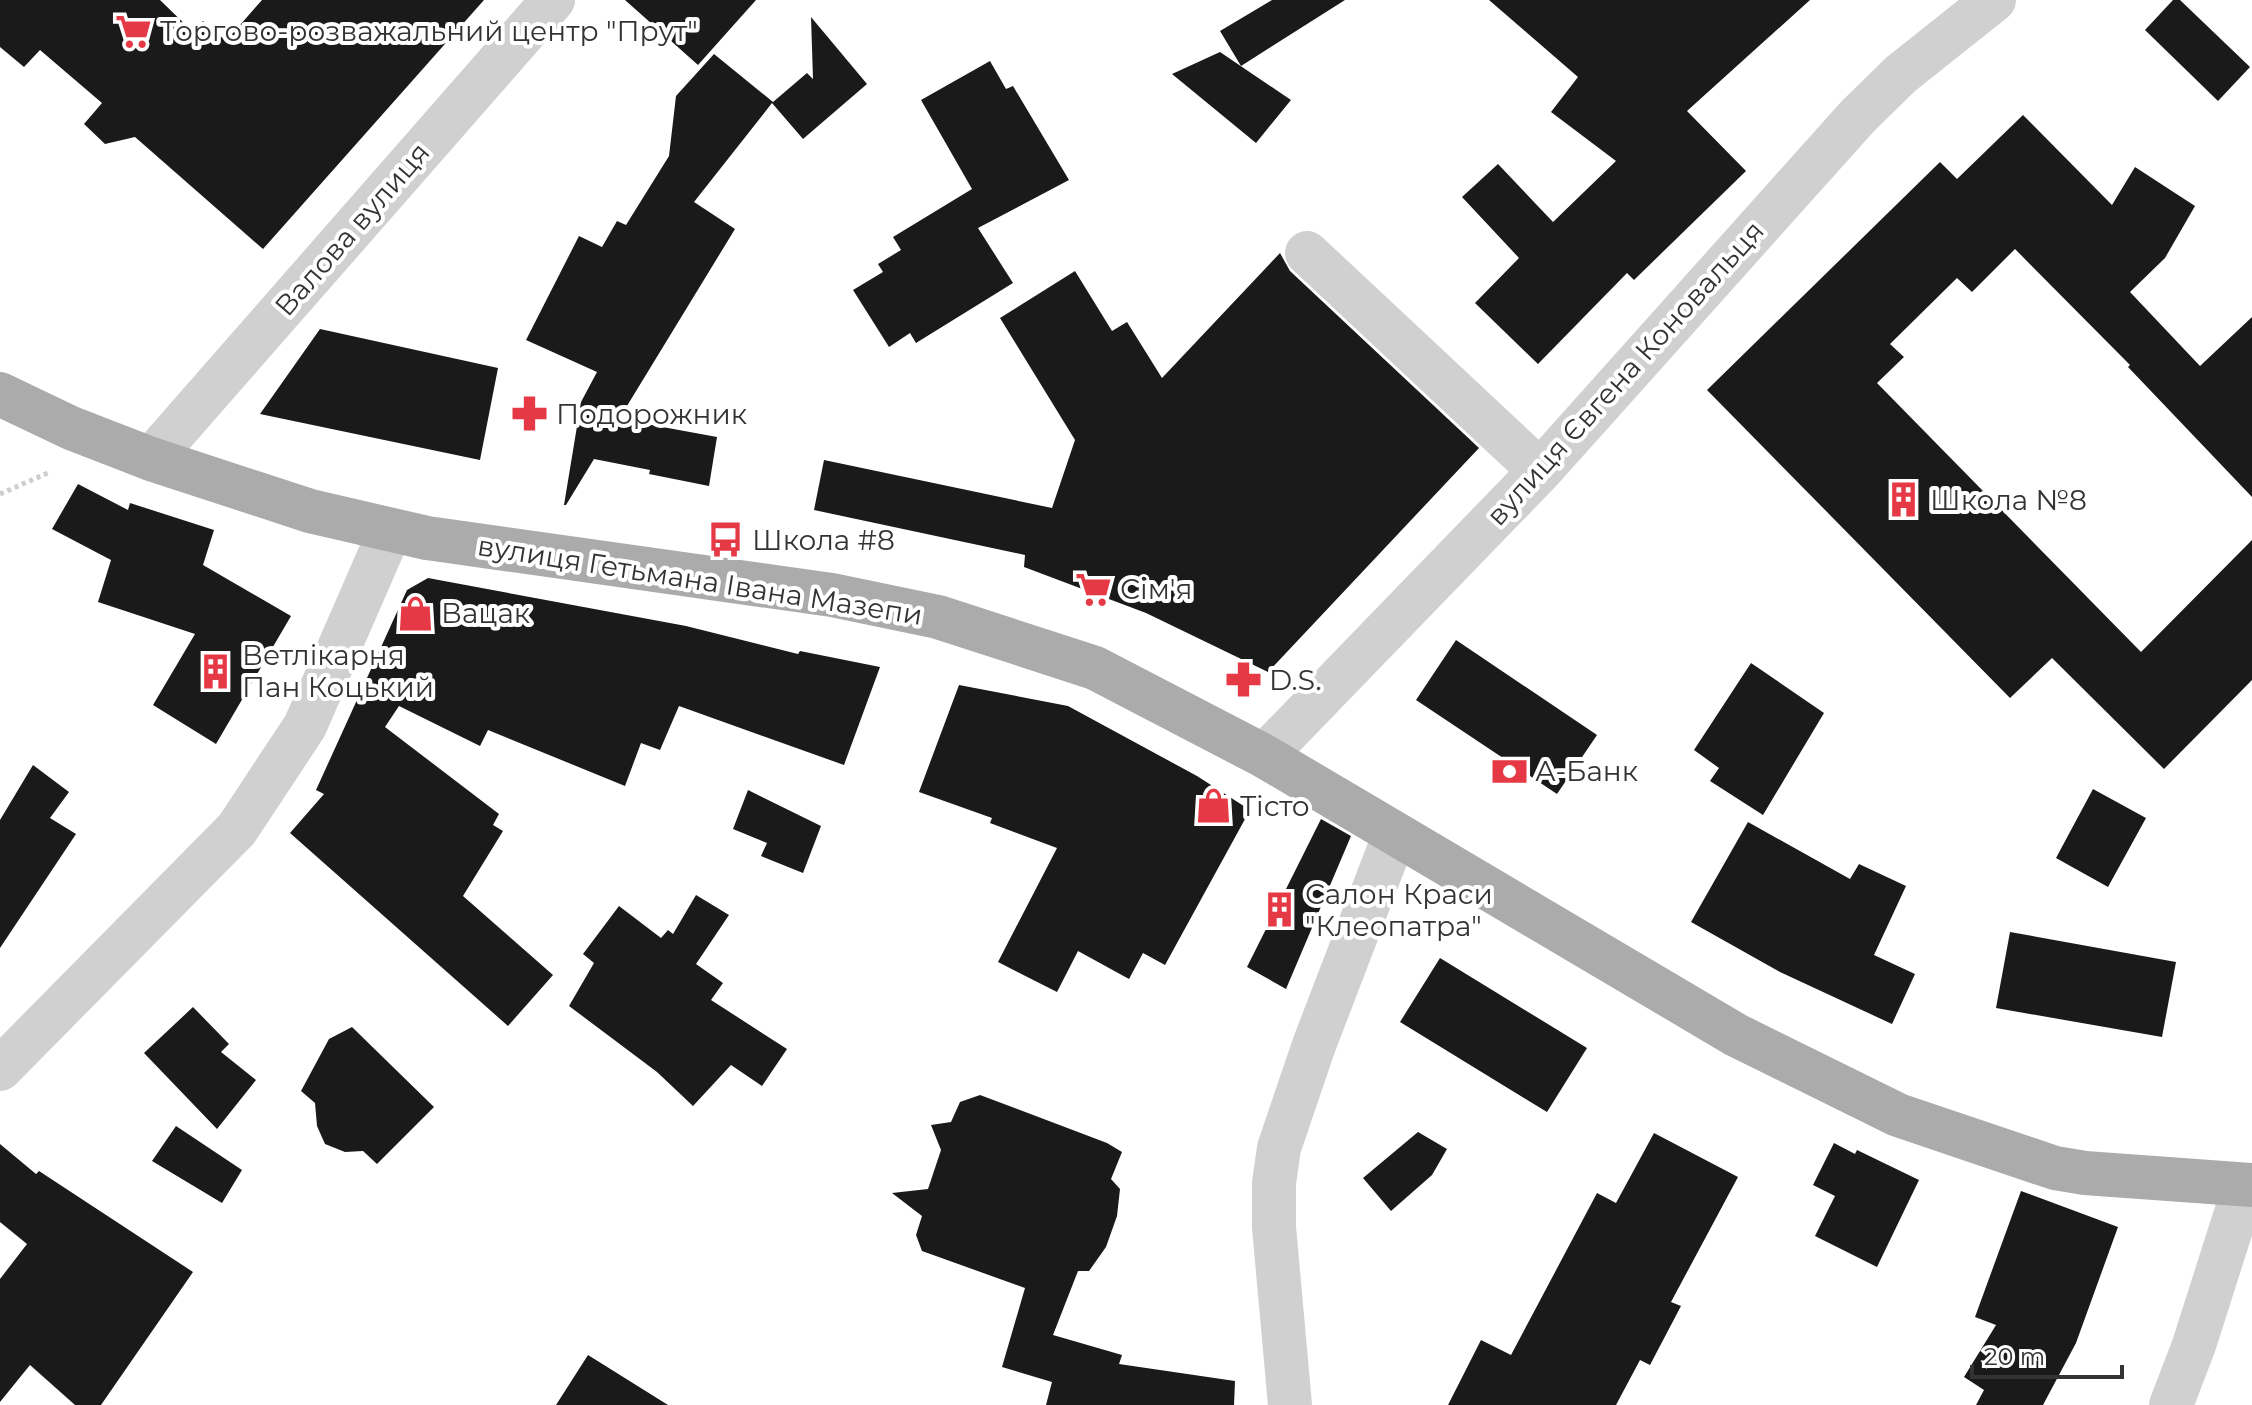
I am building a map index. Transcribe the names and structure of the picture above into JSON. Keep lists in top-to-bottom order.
{
  "streets": {
    "main road": ["вулиця Гетьмана Івана Мазепи"],
    "street": ["Валова вулиця", "вулиця Євгена Коновальця"]
  },
  "crossings": [
    ["Валова вулиця", "вулиця Гетьмана Івана Мазепи"],
    ["вулиця Євгена Коновальця", "вулиця Гетьмана Івана Мазепи"]
  ],
  "places": {
    "supermarket": ["Торгово-розважальний центр \"Прут\"", "Сім'я"],
    "pharmacy": ["Подорожник", "D.S."],
    "building": ["Школа №8", "Ветлікарня Пан Коцький", "Салон Краси \"Клеопатра\""],
    "bus stop": ["Школа #8"],
    "shop": ["Вацак", "Тісто"],
    "bank": ["А-Банк"]
  },
  "scale_bar": "20 m"
}
